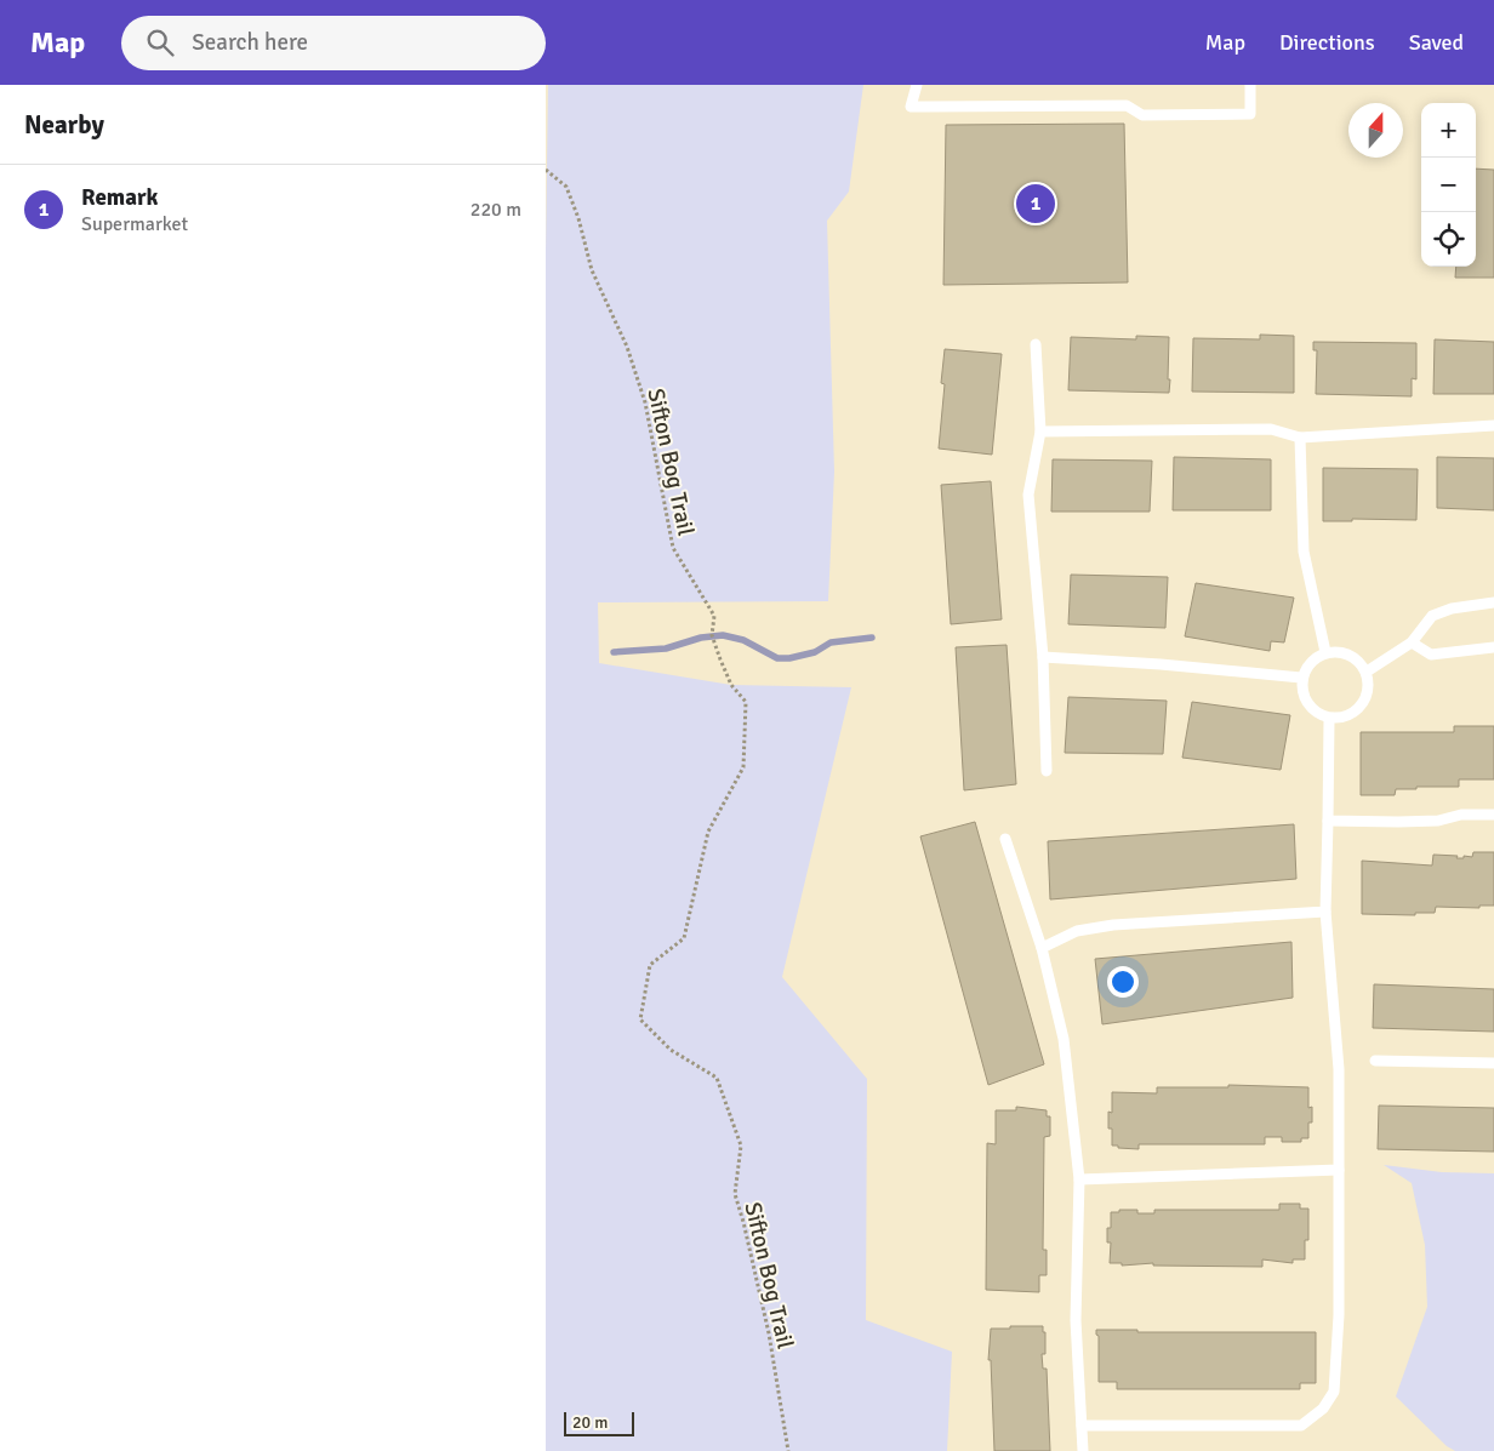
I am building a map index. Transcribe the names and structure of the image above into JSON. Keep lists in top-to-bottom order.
{
  "streets": {
    "path": ["Sifton Bog Trail"]
  },
  "scale_bar": "20 m",
  "north": "top",
  "page": {
    "header": "Map",
    "search": "Search here",
    "nav": ["Map", "Directions", "Saved"],
    "heading": "Nearby",
    "map_buttons": ["+", "−"],
    "list": [
      {
        "mark": "1",
        "name": "Remark",
        "note": "Supermarket",
        "value": "220 m"
      }
    ],
    "pins": "1",
    "scale": "20 m"
  }
}
